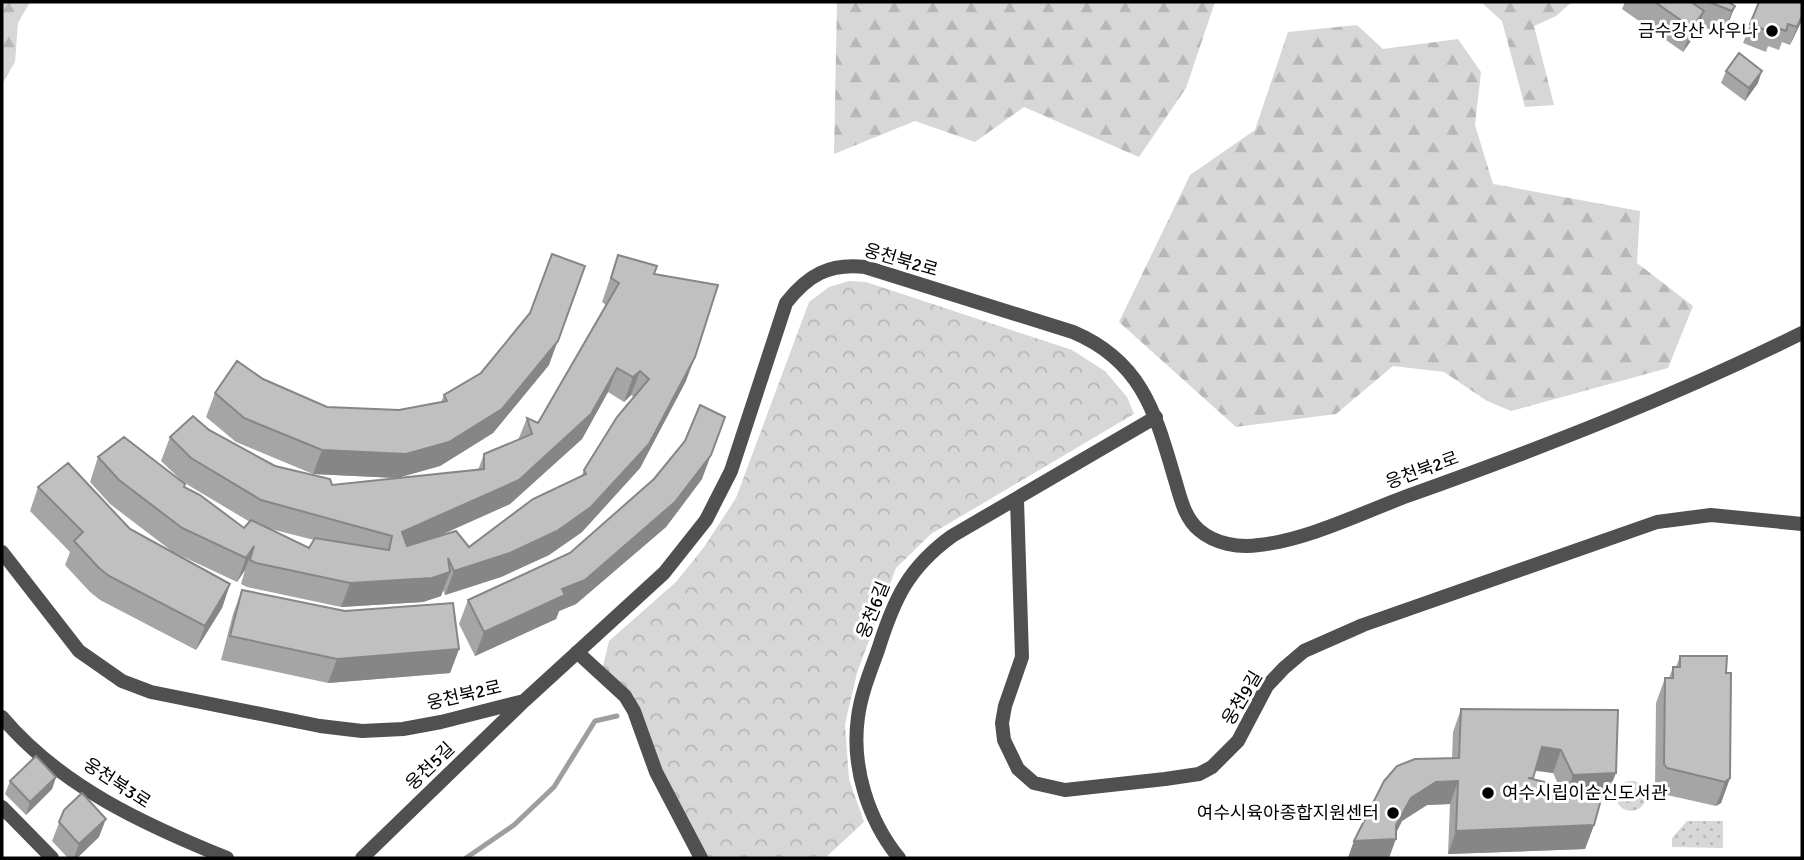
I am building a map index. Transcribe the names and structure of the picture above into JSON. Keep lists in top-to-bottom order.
{
  "streets": {
    "street": [
      "웅천북2로",
      "웅천6길",
      "웅천9길",
      "웅천5길",
      "웅천북3로"
    ]
  },
  "crossings": [
    ["웅천북2로", "웅천6길"],
    ["웅천북2로", "웅천5길"],
    ["웅천6길", "웅천9길"]
  ],
  "places": ["금수강산 사우나", "여수시립이순신도서관", "여수시육아종합지원센터"]
}
